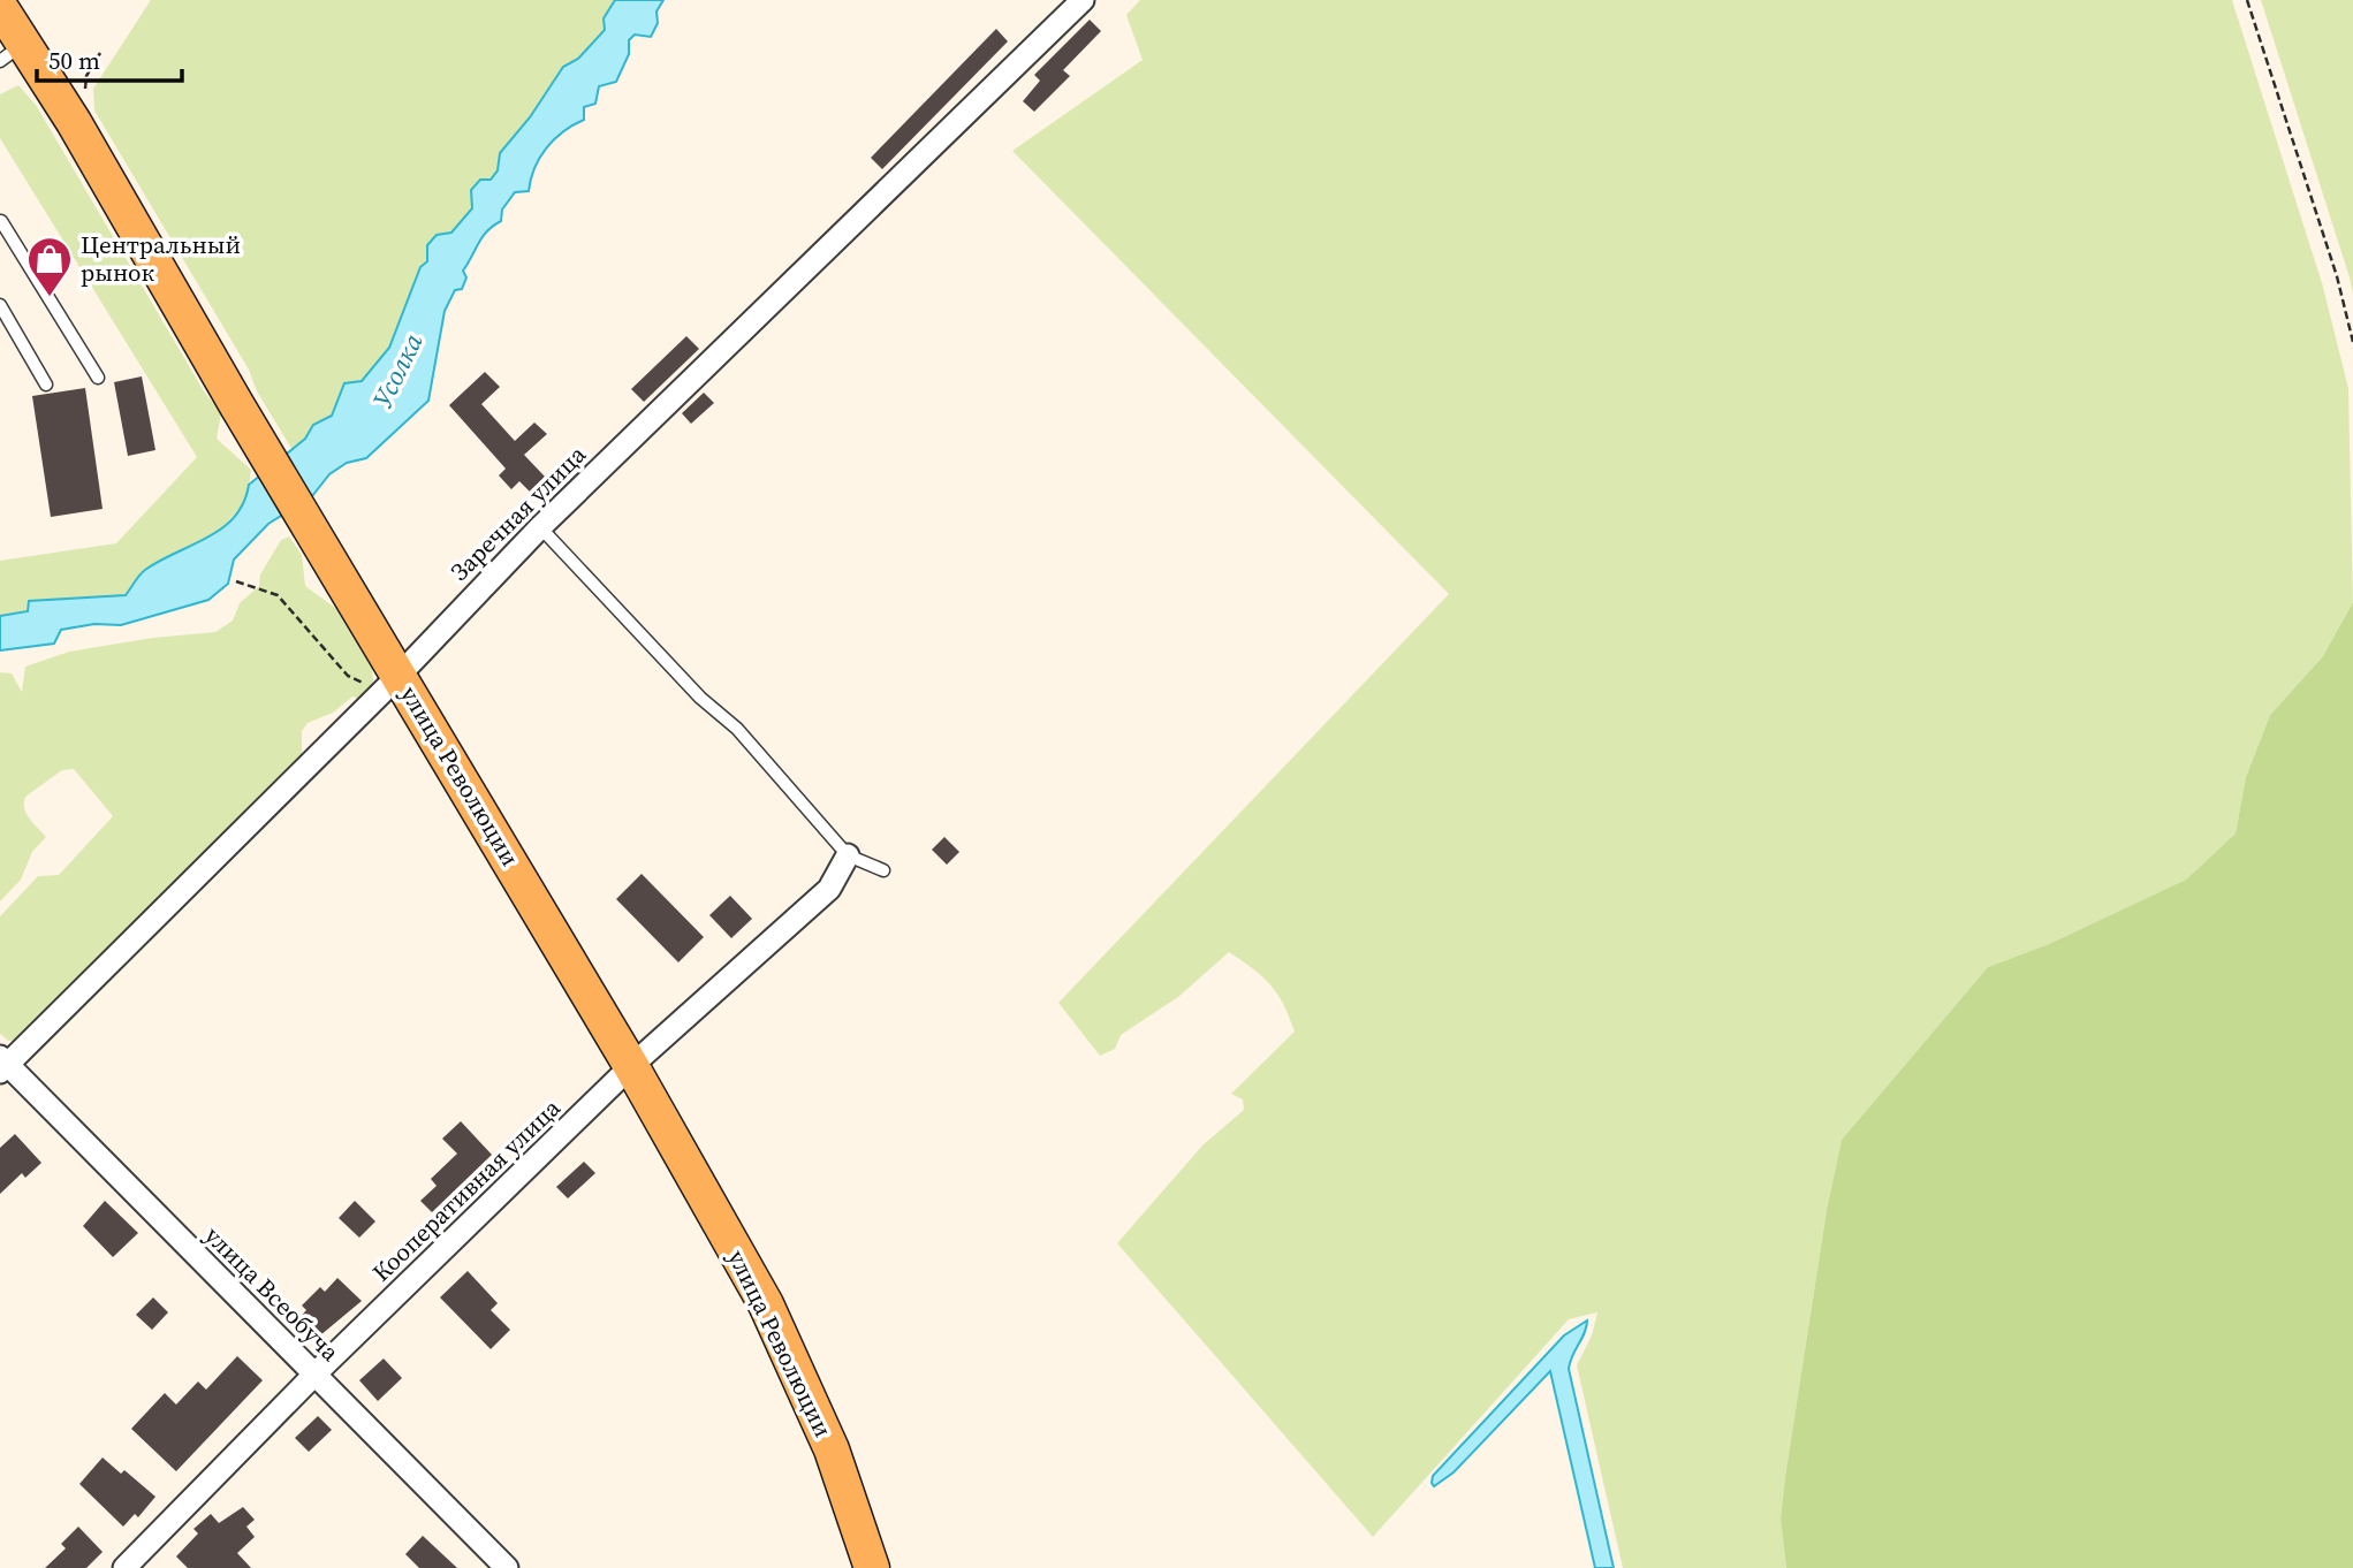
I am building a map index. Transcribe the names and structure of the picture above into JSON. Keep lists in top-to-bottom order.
{
  "streets": {
    "main road": ["улица Революции"],
    "street": ["Заречная улица", "Кооперативная улица", "улица Всеобуча"]
  },
  "crossings": [
    ["Заречная улица", "улица Революции"],
    ["Заречная улица", "улица Всеобуча"],
    ["улица Революции", "Кооперативная улица"],
    ["Кооперативная улица", "улица Всеобуча"]
  ],
  "water": ["Усолка"],
  "places": {
    "shop": ["Центральный рынок"]
  },
  "scale_bar": "50 m"
}
